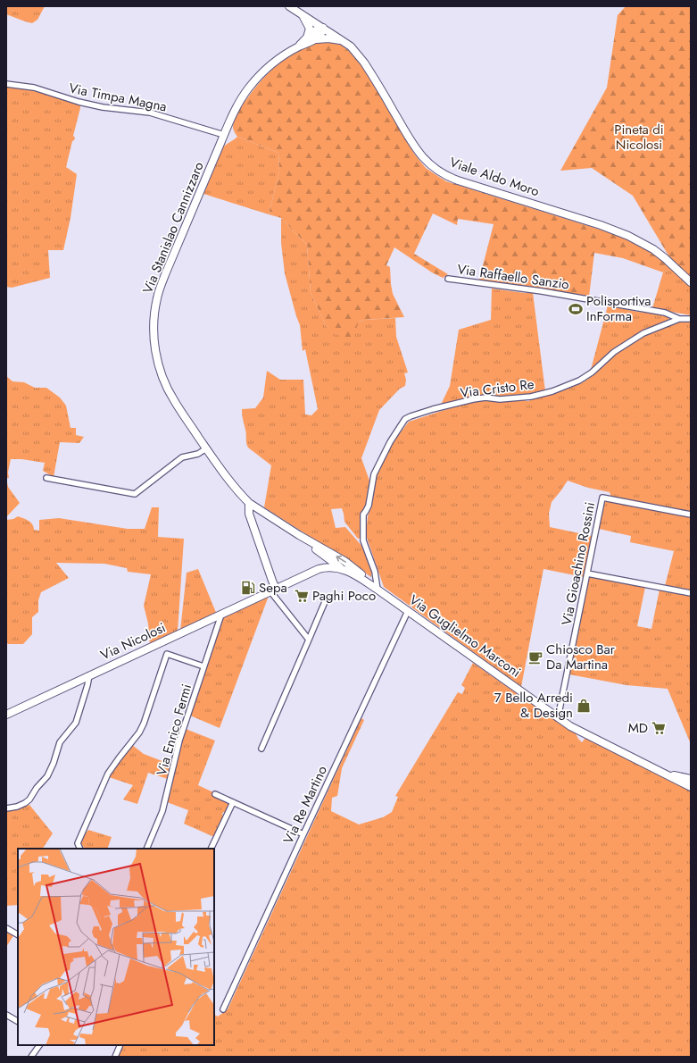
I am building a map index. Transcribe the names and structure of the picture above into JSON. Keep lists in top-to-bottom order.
{
  "streets": {
    "street": [
      "Via Timpa Magna",
      "Viale Aldo Moro",
      "Via Stanislao Cannizzaro",
      "Via Raffaello Sanzio",
      "Via Cristo Re",
      "Via Gioachino Rossini",
      "Via Guglielmo Marconi",
      "Via Nicolosi",
      "Via Enrico Fermi",
      "Via Re Martino"
    ]
  },
  "crossings": [
    ["Via Timpa Magna", "Via Stanislao Cannizzaro"],
    ["Via Raffaello Sanzio", "Via Cristo Re"],
    ["Via Cristo Re", "Via Guglielmo Marconi"],
    ["Via Gioachino Rossini", "Via Guglielmo Marconi"],
    ["Via Guglielmo Marconi", "Via Nicolosi"],
    ["Via Guglielmo Marconi", "Via Re Martino"],
    ["Via Nicolosi", "Via Enrico Fermi"]
  ],
  "parks": ["Pineta di Nicolosi"],
  "places": {
    "sports": ["Polisportiva InForma"],
    "fuel station": ["Sepa"],
    "supermarket": ["Paghi Poco", "MD"],
    "cafe": ["Chiosco Bar Da Martina"],
    "shop": ["7 Bello Arredi & Design"]
  }
}
